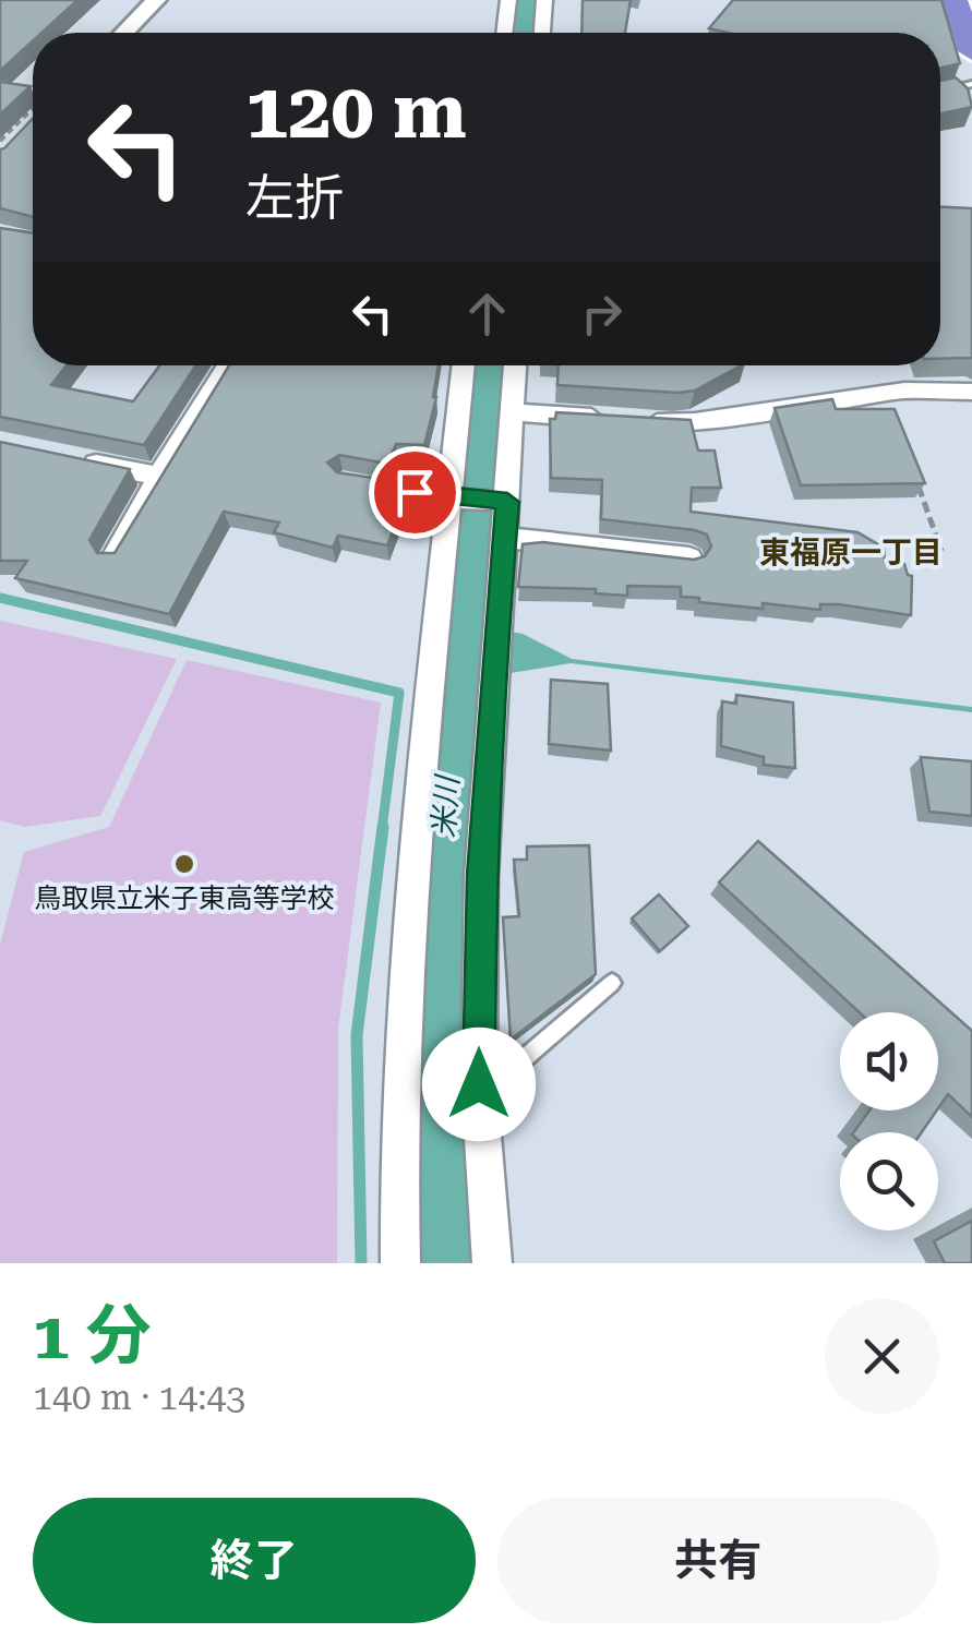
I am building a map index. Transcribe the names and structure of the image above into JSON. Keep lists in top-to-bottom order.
{
  "districts": ["東福原一丁目"],
  "water": ["米川"],
  "places": ["鳥取県立米子東高等学校"],
  "page": {
    "turn": ["120 m", "左折"],
    "heading": ["1 分", "140 m · 14:43"],
    "buttons": ["終了", "共有"]
  }
}
